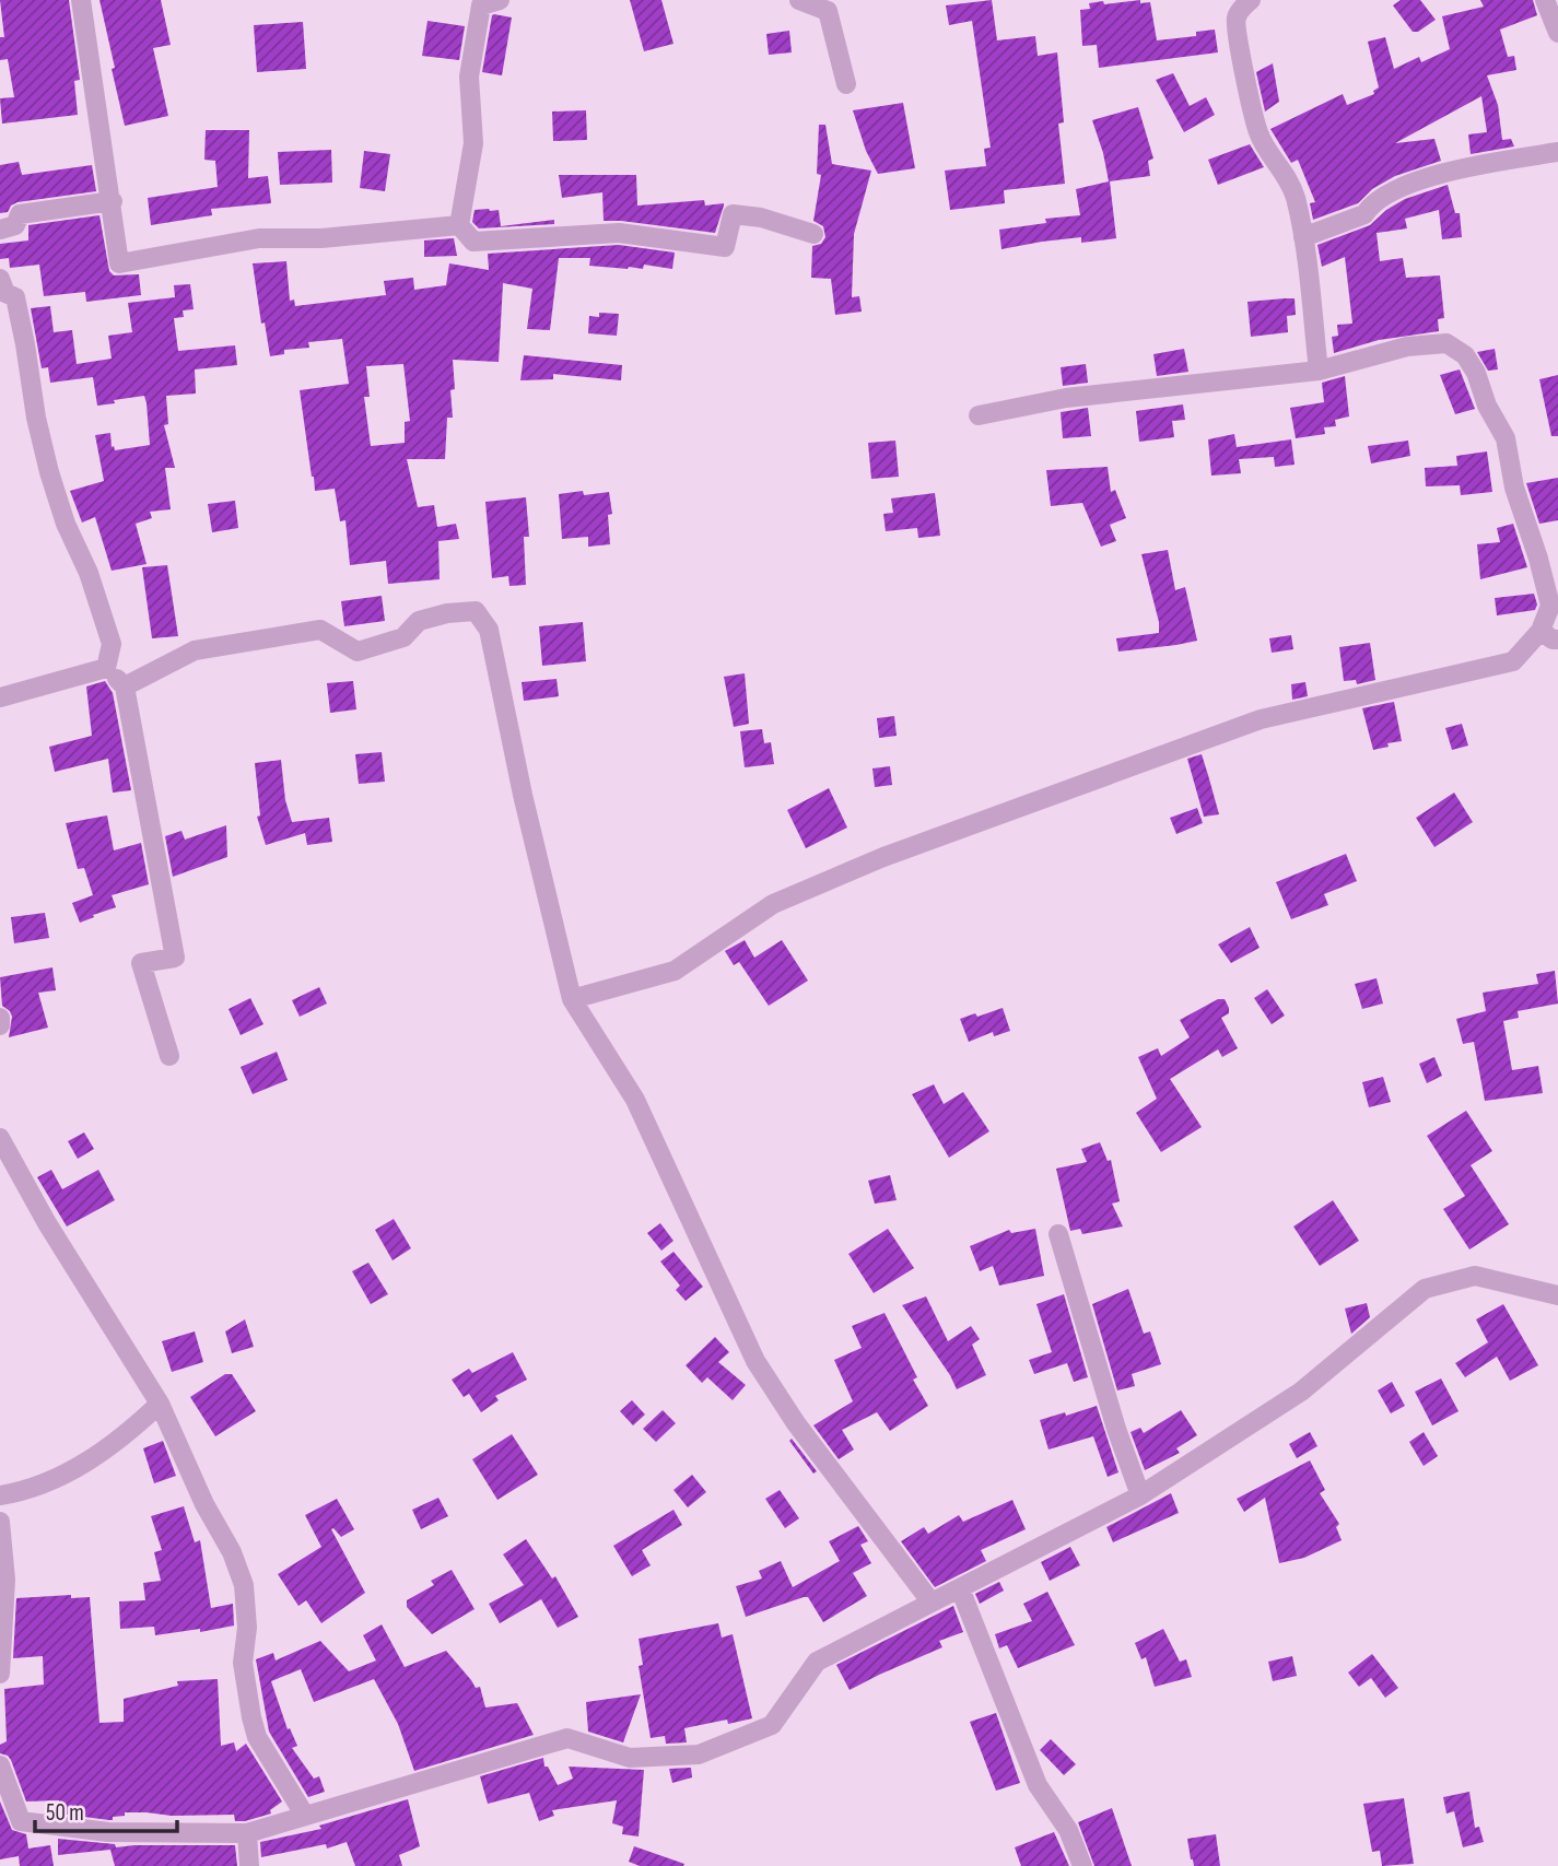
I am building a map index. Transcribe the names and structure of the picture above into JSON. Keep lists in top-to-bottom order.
{
  "scale_bar": "50 m"
}
